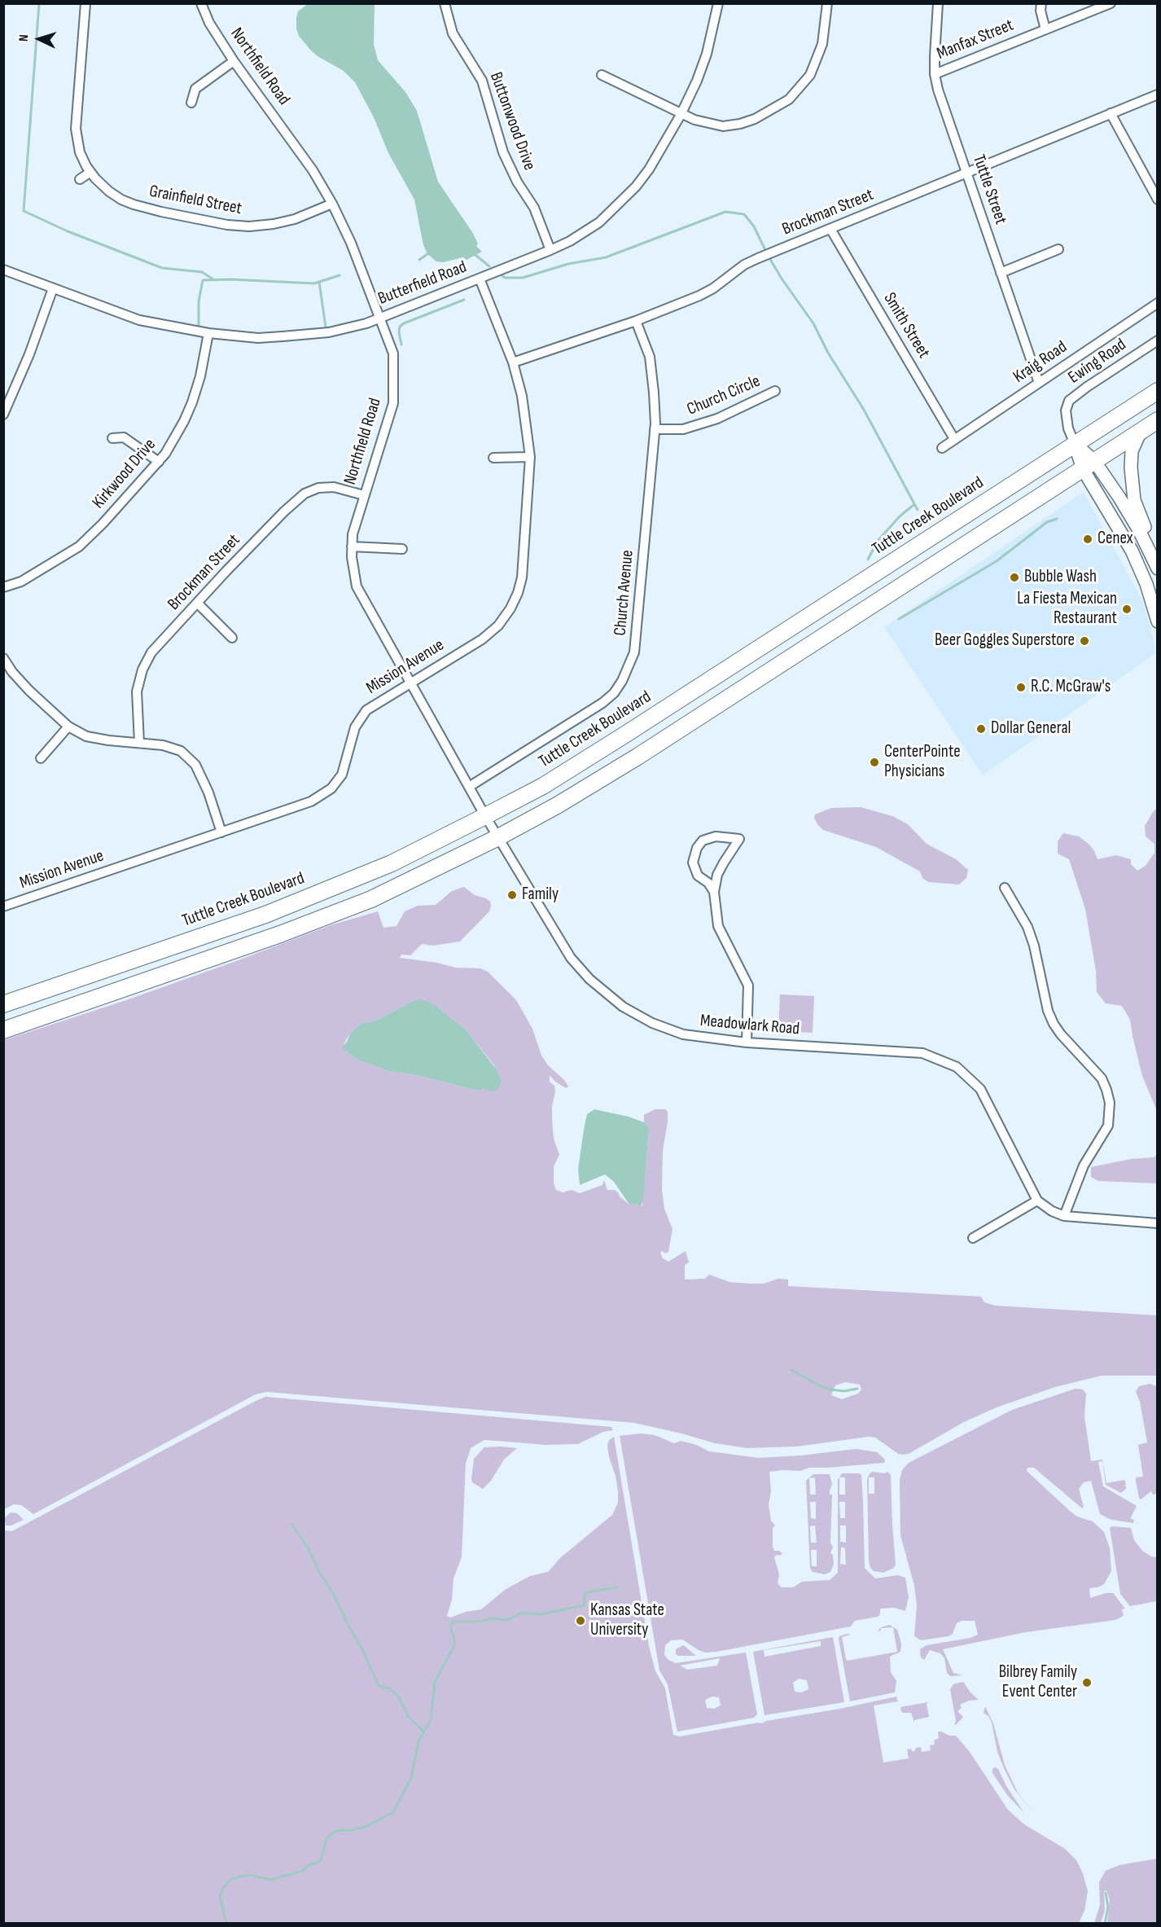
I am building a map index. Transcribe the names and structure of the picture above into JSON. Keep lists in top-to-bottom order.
{
  "streets": {
    "highway": ["Tuttle Creek Boulevard"],
    "street": [
      "Manfax Street",
      "Northfield Road",
      "Buttonwood Drive",
      "Tuttle Street",
      "Grainfield Street",
      "Brockman Street",
      "Butterfield Road",
      "Smith Street",
      "Ewing Road",
      "Kraig Road",
      "Church Circle",
      "Kirkwood Drive",
      "Church Avenue",
      "Mission Avenue",
      "Meadowlark Road"
    ]
  },
  "crossings": [
    ["Manfax Street", "Tuttle Street"],
    ["Northfield Road", "Grainfield Street"],
    ["Northfield Road", "Brockman Street"],
    ["Northfield Road", "Butterfield Road"],
    ["Northfield Road", "Tuttle Creek Boulevard"],
    ["Northfield Road", "Church Avenue"],
    ["Northfield Road", "Mission Avenue"],
    ["Northfield Road", "Meadowlark Road"],
    ["Buttonwood Drive", "Butterfield Road"],
    ["Tuttle Street", "Brockman Street"],
    ["Tuttle Street", "Kraig Road"],
    ["Brockman Street", "Smith Street"],
    ["Brockman Street", "Church Avenue"],
    ["Brockman Street", "Mission Avenue"],
    ["Butterfield Road", "Kirkwood Drive"],
    ["Butterfield Road", "Mission Avenue"],
    ["Smith Street", "Kraig Road"],
    ["Ewing Road", "Tuttle Creek Boulevard"],
    ["Church Circle", "Church Avenue"],
    ["Tuttle Creek Boulevard", "Meadowlark Road"]
  ],
  "places": [
    "Cenex",
    "Bubble Wash",
    "La Fiesta Mexican Restaurant",
    "Beer Goggles Superstore",
    "R.C. McGraw's",
    "Dollar General",
    "CenterPointe Physicians",
    "Family",
    "Kansas State University",
    "Bilbrey Family Event Center"
  ],
  "north": "left"
}
